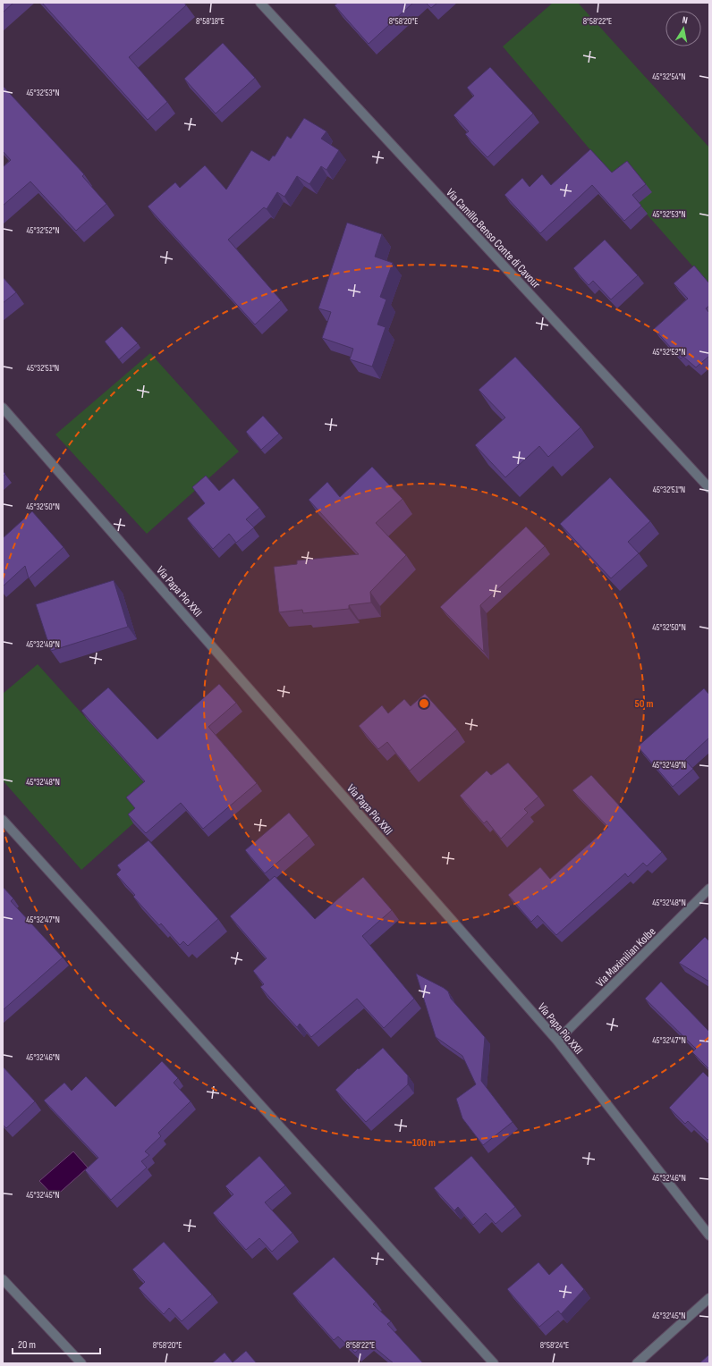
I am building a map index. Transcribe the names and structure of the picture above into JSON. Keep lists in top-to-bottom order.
{
  "streets": {
    "street": ["Via Camillo Benso Conte di Cavour", "Via Papa Pio XXII", "Via Maximilian Kolbe"]
  },
  "crossings": [
    ["Via Papa Pio XXII", "Via Maximilian Kolbe"]
  ],
  "scale_bar": "20 m",
  "north": "top",
  "coordinates": [
    "8°58'20\"E",
    "8°58'22\"E",
    "8°58'18\"E",
    "45°32'54\"N",
    "45°32'53\"N",
    "45°32'52\"N",
    "45°32'51\"N",
    "45°32'50\"N",
    "45°32'49\"N",
    "45°32'48\"N",
    "45°32'47\"N",
    "45°32'46\"N",
    "45°32'45\"N",
    "8°58'24\"E"
  ],
  "rings": ["50 m", "100 m"]
}
